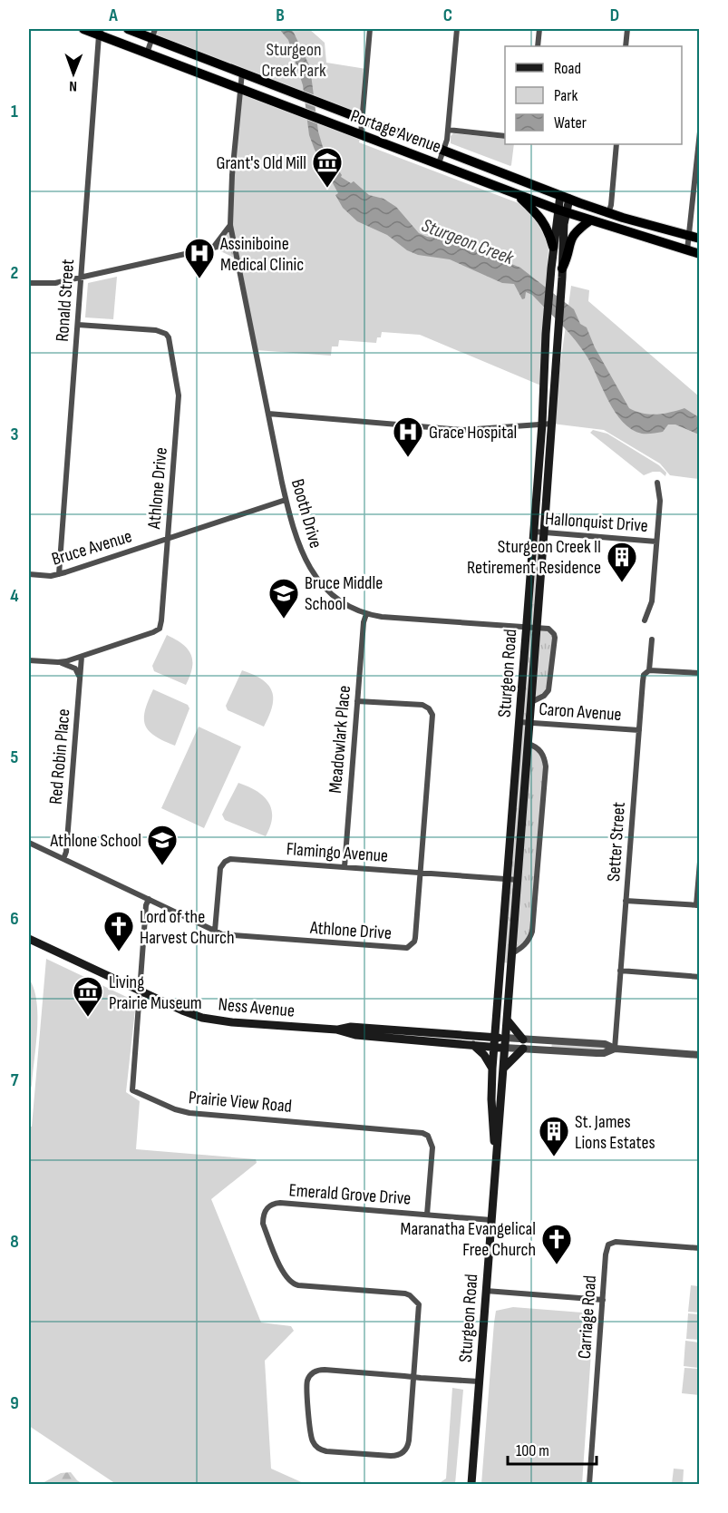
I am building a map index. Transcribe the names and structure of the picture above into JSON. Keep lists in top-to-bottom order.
{
  "streets": {
    "highway": ["Portage Avenue"],
    "main road": ["Sturgeon Road", "Ness Avenue"],
    "street": [
      "Ronald Street",
      "Athlone Drive",
      "Booth Drive",
      "Hallonquist Drive",
      "Bruce Avenue",
      "Caron Avenue",
      "Meadowlark Place",
      "Red Robin Place",
      "Setter Street",
      "Flamingo Avenue",
      "Prairie View Road",
      "Emerald Grove Drive",
      "Carriage Road"
    ]
  },
  "crossings": [
    ["Portage Avenue", "Ronald Street"],
    ["Portage Avenue", "Booth Drive"],
    ["Portage Avenue", "Sturgeon Road"],
    ["Ronald Street", "Athlone Drive"],
    ["Ronald Street", "Bruce Avenue"],
    ["Athlone Drive", "Bruce Avenue"],
    ["Athlone Drive", "Meadowlark Place"],
    ["Athlone Drive", "Red Robin Place"],
    ["Athlone Drive", "Flamingo Avenue"],
    ["Athlone Drive", "Prairie View Road"],
    ["Booth Drive", "Bruce Avenue"],
    ["Booth Drive", "Sturgeon Road"],
    ["Booth Drive", "Meadowlark Place"],
    ["Hallonquist Drive", "Sturgeon Road"],
    ["Sturgeon Road", "Caron Avenue"],
    ["Sturgeon Road", "Flamingo Avenue"],
    ["Sturgeon Road", "Ness Avenue"],
    ["Sturgeon Road", "Emerald Grove Drive"],
    ["Caron Avenue", "Setter Street"],
    ["Meadowlark Place", "Flamingo Avenue"],
    ["Setter Street", "Ness Avenue"],
    ["Ness Avenue", "Prairie View Road"],
    ["Prairie View Road", "Emerald Grove Drive"]
  ],
  "water": ["Sturgeon Creek"],
  "parks": ["Sturgeon Creek Park"],
  "places": {
    "museum": ["Grant's Old Mill", "Living Prairie Museum"],
    "hospital": ["Assiniboine Medical Clinic", "Grace Hospital"],
    "building": ["Sturgeon Creek II Retirement Residence", "St. James Lions Estates"],
    "school or university": ["Bruce Middle School", "Athlone School"],
    "church": ["Lord of the Harvest Church", "Maranatha Evangelical Free Church"]
  },
  "legend": ["Road", "Park", "Water"],
  "scale_bar": "100 m",
  "north": "bottom",
  "grid": {
    "columns": [
      "A",
      "B",
      "C",
      "D"
    ],
    "rows": [
      "1",
      "2",
      "3",
      "4",
      "5",
      "6",
      "7",
      "8",
      "9"
    ]
  }
}
